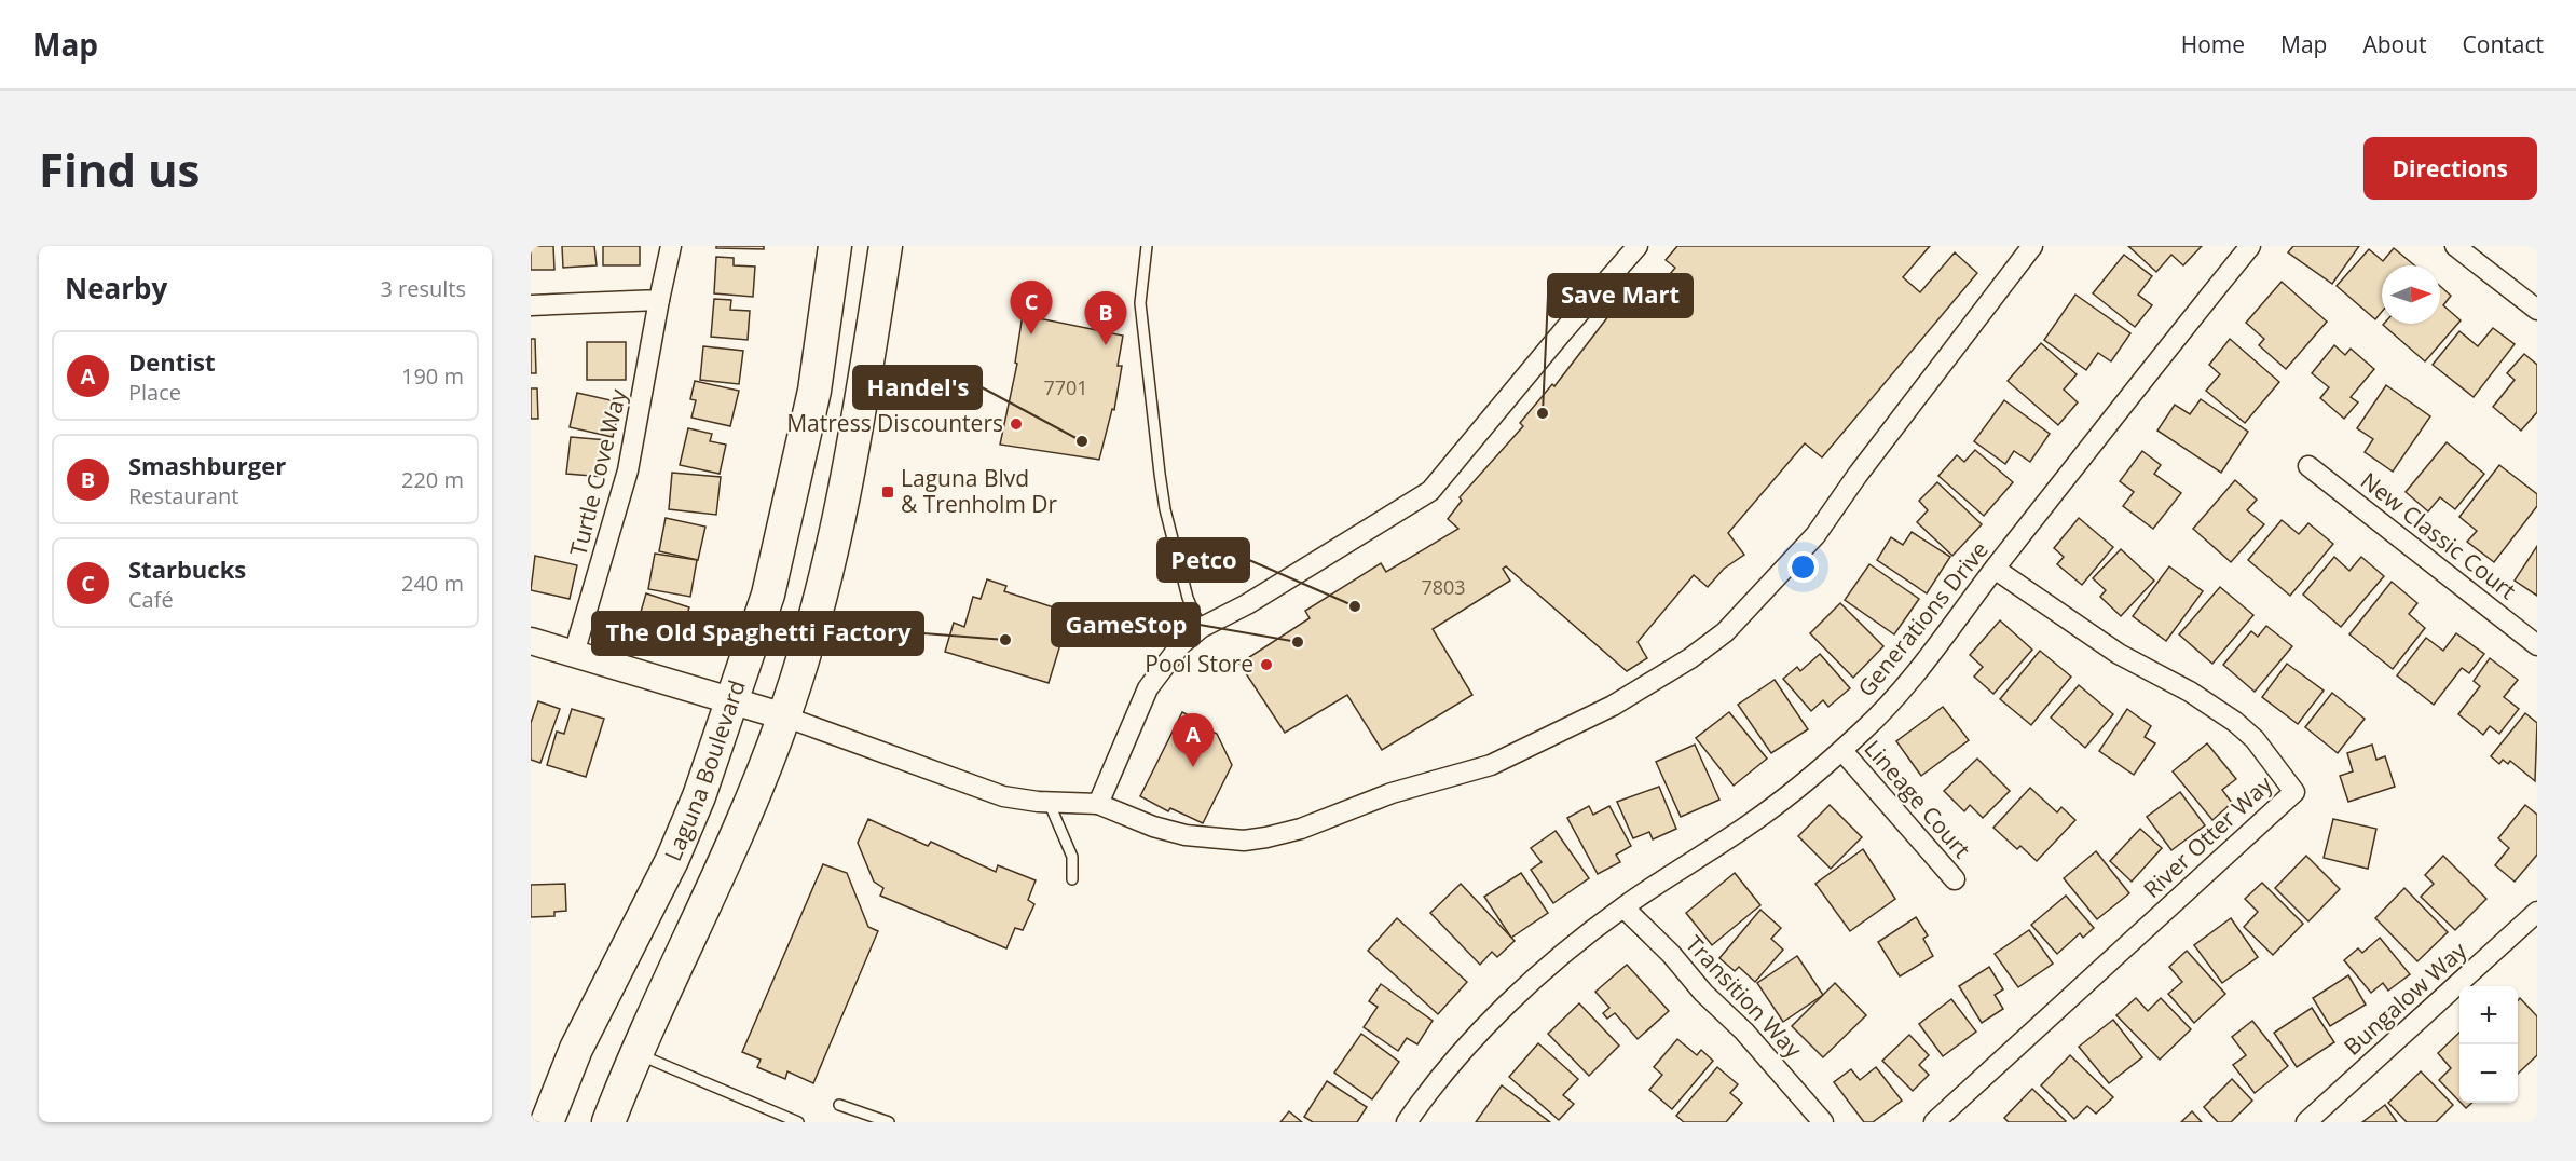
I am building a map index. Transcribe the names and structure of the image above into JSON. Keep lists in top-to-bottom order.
{
  "streets": {
    "main road": ["Laguna Boulevard"],
    "street": [
      "Turtle Cove Way",
      "New Classic Court",
      "Generations Drive",
      "Lineage Court",
      "River Otter Way",
      "Transition Way",
      "Bungalow Way"
    ]
  },
  "crossings": [
    ["Generations Drive", "Lineage Court"],
    ["Generations Drive", "River Otter Way"],
    ["Generations Drive", "Transition Way"]
  ],
  "places": {
    "other": [
      "Save Mart",
      "Matress Discounters",
      "Handel's",
      "Petco",
      "The Old Spaghetti Factory",
      "GameStop",
      "Pool Store"
    ],
    "transit": ["Laguna Blvd & Trenholm Dr"]
  },
  "house_numbers": ["7701", "7803"],
  "north": "right",
  "page": {
    "header": "Map",
    "nav": [
      "Home",
      "Map",
      "About",
      "Contact"
    ],
    "buttons": "Directions",
    "title": "Find us",
    "heading": ["Nearby", "3 results"],
    "pins": ["C", "B", "A"],
    "list": [
      {
        "mark": "A",
        "name": "Dentist",
        "note": "Place",
        "value": "190 m"
      },
      {
        "mark": "B",
        "name": "Smashburger",
        "note": "Restaurant",
        "value": "220 m"
      },
      {
        "mark": "C",
        "name": "Starbucks",
        "note": "Café",
        "value": "240 m"
      }
    ],
    "map_buttons": ["+", "−"]
  }
}
